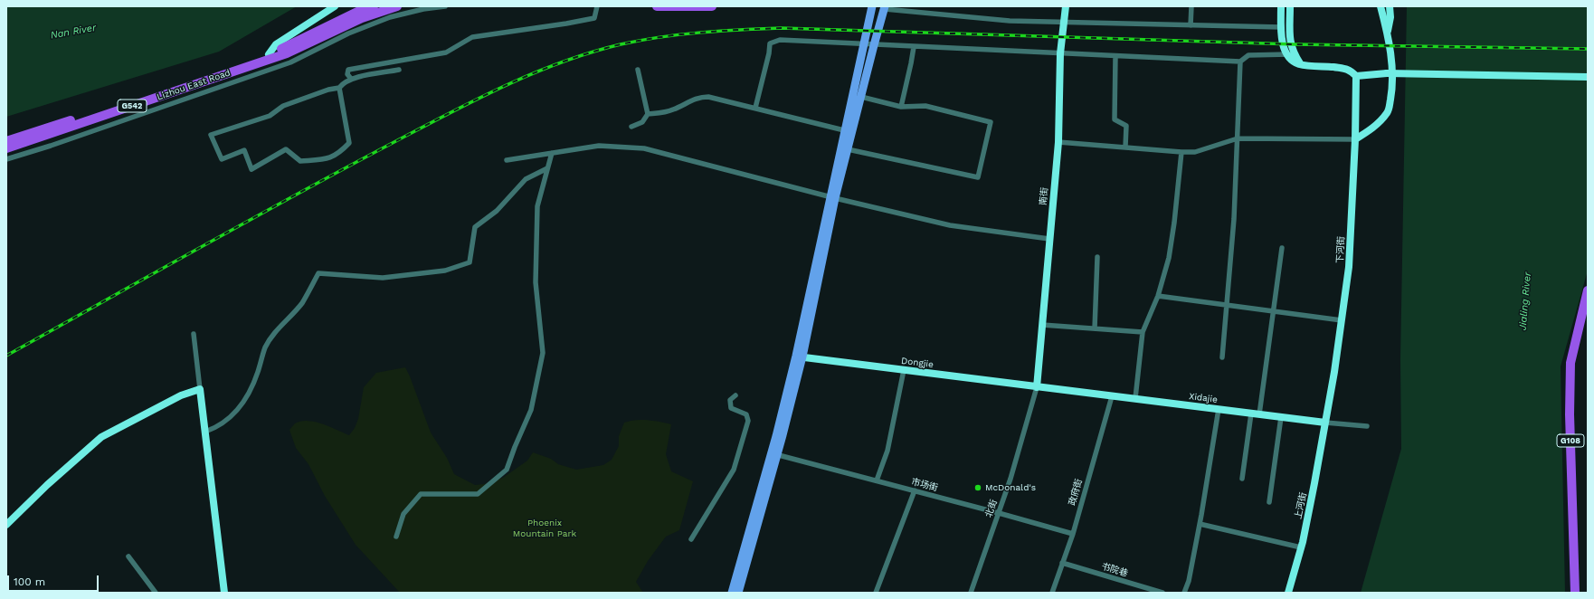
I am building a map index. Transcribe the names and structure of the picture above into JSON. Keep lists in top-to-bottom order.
{
  "streets": {
    "highway": ["Lizhou East Road", "G542", "G108"],
    "street": [
      "南街",
      "下河街",
      "Dongjie",
      "Xidajie",
      "市场街",
      "政府街",
      "上河街",
      "北街",
      "书院巷"
    ]
  },
  "crossings": [
    ["Lizhou East Road", "G542"],
    ["南街", "Dongjie"],
    ["南街", "Xidajie"],
    ["南街", "北街"],
    ["下河街", "Xidajie"],
    ["下河街", "上河街"],
    ["Dongjie", "Xidajie"],
    ["Dongjie", "北街"],
    ["Xidajie", "政府街"],
    ["Xidajie", "上河街"],
    ["Xidajie", "北街"],
    ["市场街", "政府街"],
    ["市场街", "北街"],
    ["政府街", "书院巷"]
  ],
  "water": ["Nan River", "Jialing River"],
  "parks": ["Phoenix Mountain Park"],
  "places": ["McDonald's"],
  "scale_bar": "100 m"
}
